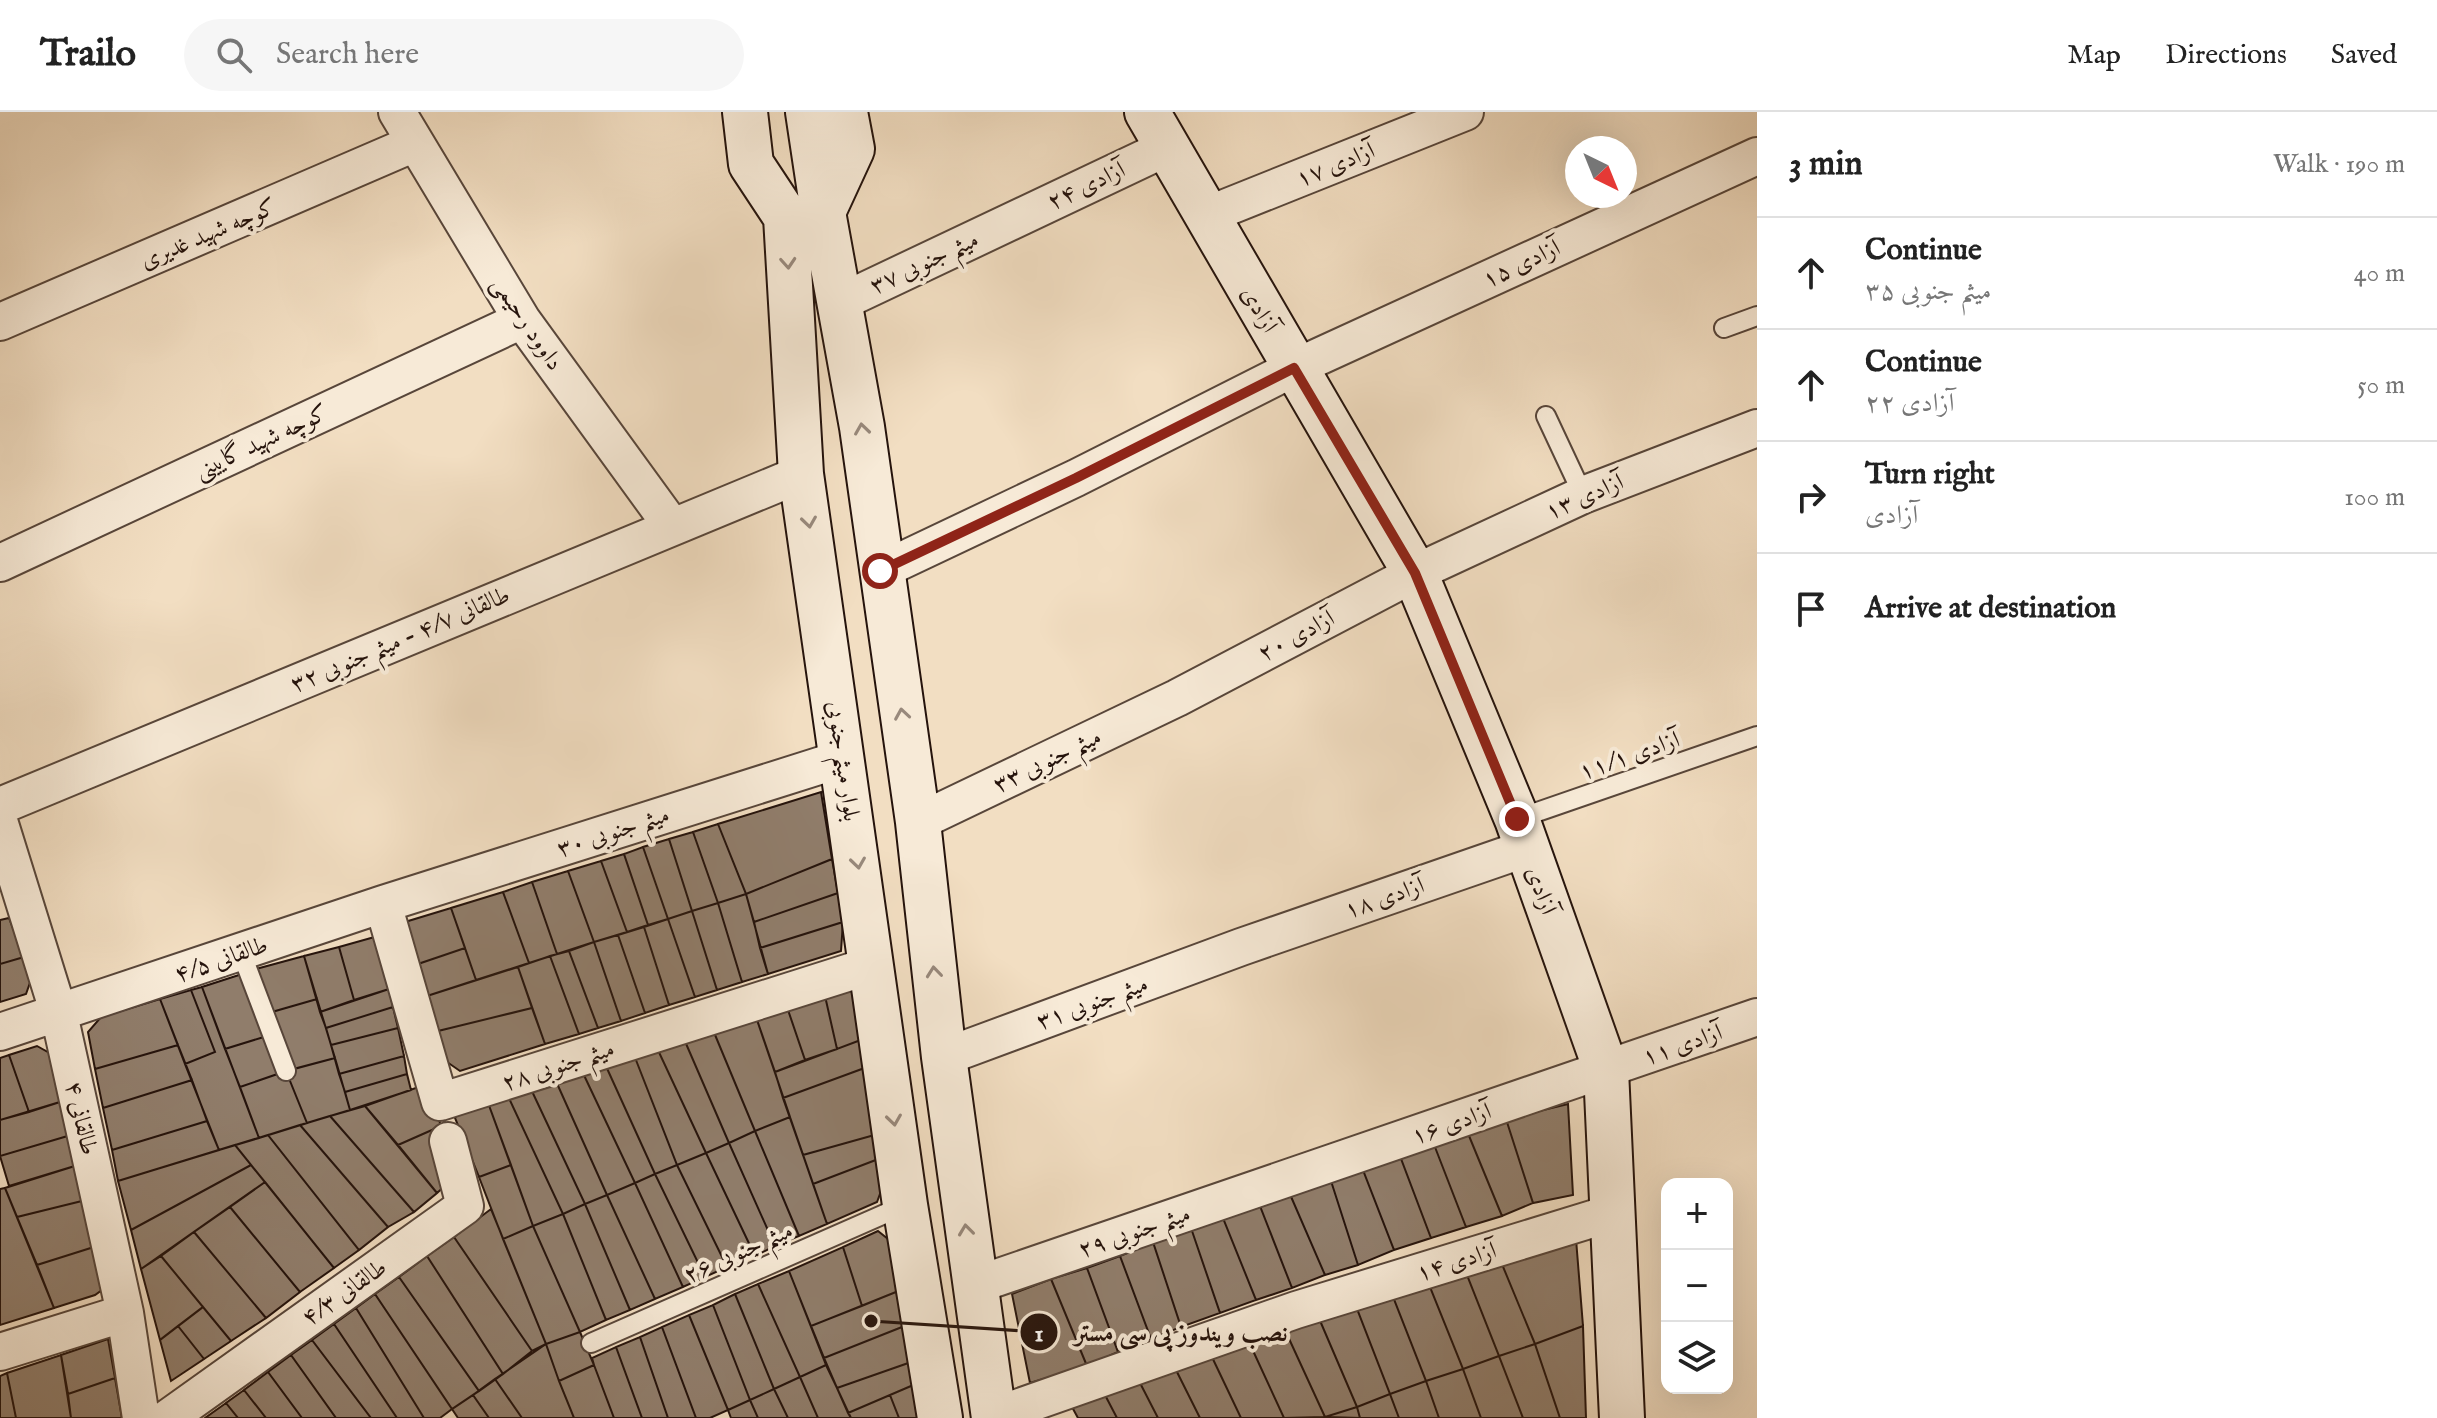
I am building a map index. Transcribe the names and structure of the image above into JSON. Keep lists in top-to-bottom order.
{
  "streets": {
    "main road": ["آزادی", "بلوار میثم جنوبی"],
    "street": [
      "آزادی ۱۷",
      "آزادی ۲۴",
      "کوچه شهید غدیری",
      "میثم جنوبی ۳۷",
      "آزادی ۱۵",
      "داوود رحیمی",
      "کوچه شهید گایینی",
      "آزادی ۱۳",
      "آزادی ۲۰",
      "طالقانی ۴/۷ - میثم جنوبی ۳۲",
      "میثم جنوبی ۳۳",
      "میثم جنوبی ۳۰",
      "آزادی ۱۸",
      "طالقانی ۴/۵",
      "میثم جنوبی ۳۱",
      "آزادی ۱۱",
      "میثم جنوبی ۲۸",
      "طالقانی ۴",
      "آزادی ۱۶",
      "میثم جنوبی ۲۹",
      "آزادی ۱۴",
      "طالقانی ۴/۳"
    ],
    "lane": ["آزادی ۱۱/۱", "میثم جنوبی ۲۶"]
  },
  "crossings": [
    ["آزادی ۱۷", "آزادی"],
    ["آزادی ۲۴", "میثم جنوبی ۳۷"],
    ["آزادی ۲۴", "آزادی"],
    ["کوچه شهید غدیری", "داوود رحیمی"],
    ["آزادی ۱۵", "آزادی"],
    ["آزادی", "آزادی ۱۳"],
    ["آزادی", "آزادی ۲۰"],
    ["آزادی", "آزادی ۱۱/۱"],
    ["آزادی", "آزادی ۱۸"],
    ["آزادی", "آزادی ۱۱"],
    ["آزادی", "آزادی ۱۶"],
    ["آزادی", "آزادی ۱۴"],
    ["داوود رحیمی", "کوچه شهید گایینی"],
    ["داوود رحیمی", "طالقانی ۴/۷ - میثم جنوبی ۳۲"],
    ["آزادی ۱۳", "آزادی ۲۰"],
    ["آزادی ۲۰", "میثم جنوبی ۳۳"],
    ["طالقانی ۴/۷ - میثم جنوبی ۳۲", "بلوار میثم جنوبی"],
    ["آزادی ۱۱/۱", "آزادی ۱۸"],
    ["بلوار میثم جنوبی", "میثم جنوبی ۳۰"],
    ["بلوار میثم جنوبی", "میثم جنوبی ۲۸"],
    ["بلوار میثم جنوبی", "میثم جنوبی ۲۶"],
    ["میثم جنوبی ۳۰", "طالقانی ۴/۵"],
    ["میثم جنوبی ۳۰", "میثم جنوبی ۲۸"],
    ["آزادی ۱۸", "میثم جنوبی ۳۱"],
    ["طالقانی ۴/۵", "میثم جنوبی ۲۸"],
    ["طالقانی ۴/۵", "طالقانی ۴"],
    ["آزادی ۱۱", "آزادی ۱۶"],
    ["آزادی ۱۶", "میثم جنوبی ۲۹"]
  ],
  "places": ["نصب ویندوز پی سی مستر"],
  "north": "bottom right",
  "page": {
    "header": "Trailo",
    "search": "Search here",
    "nav": ["Map", "Directions", "Saved"],
    "heading": ["3 min", "Walk · 190 m"],
    "list": [
      ["Continue", "میثم جنوبی ۳۵", "40 m"],
      ["Continue", "آزادی ۲۲", "50 m"],
      ["Turn right", "آزادی", "100 m"],
      "Arrive at destination"
    ],
    "map_buttons": ["+", "−"]
  }
}
